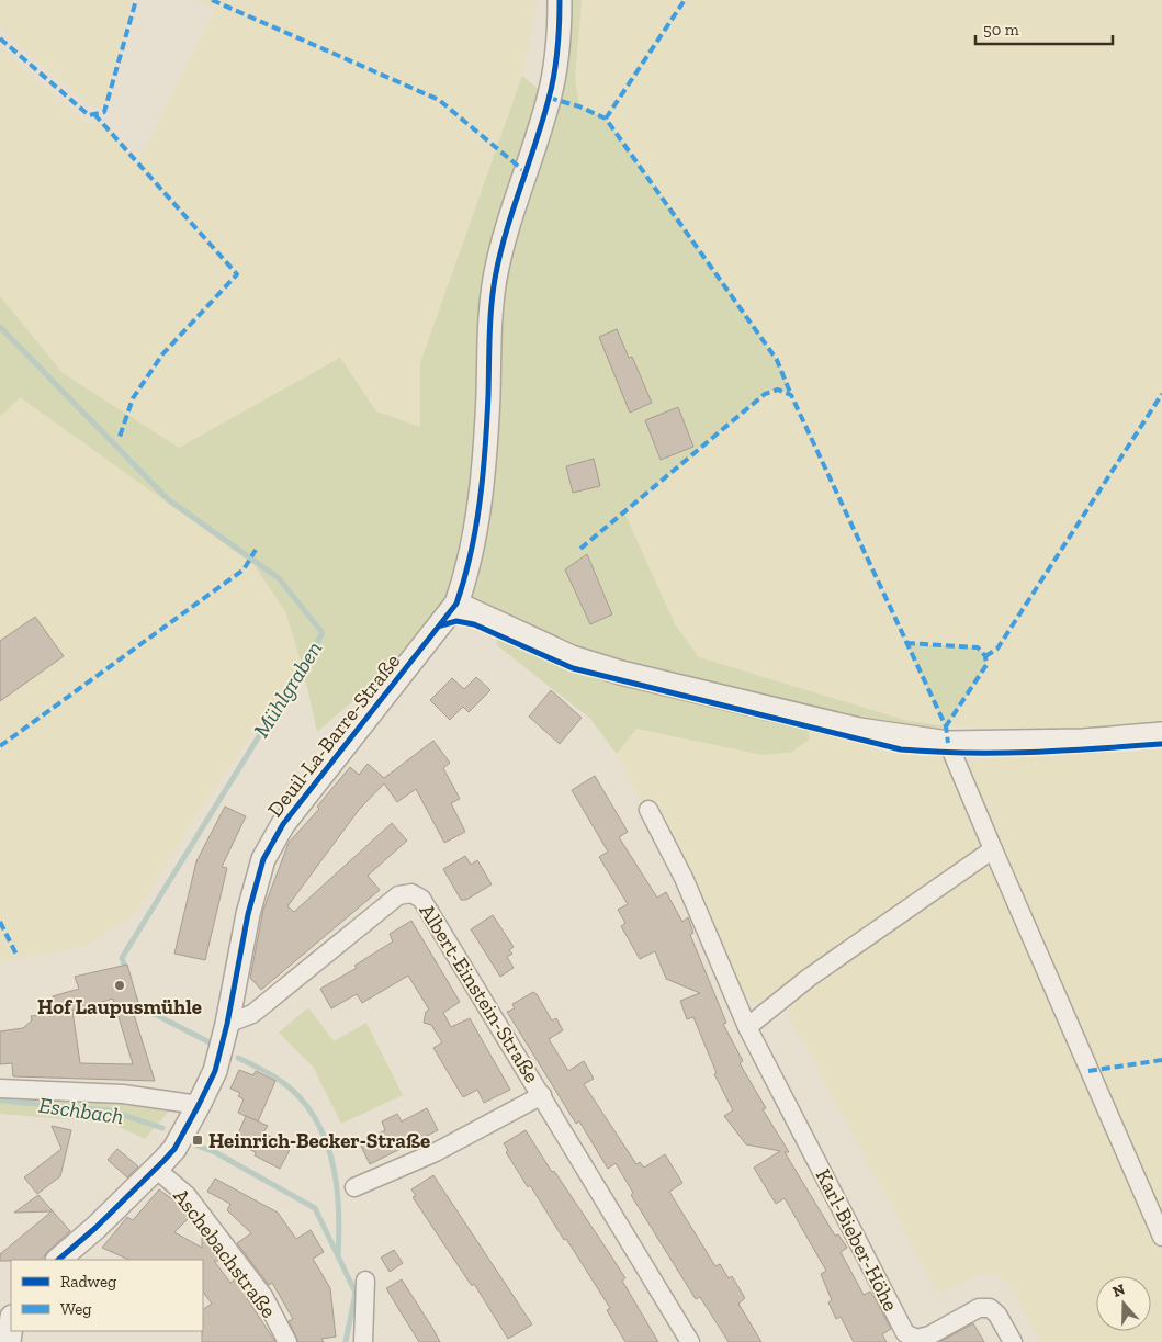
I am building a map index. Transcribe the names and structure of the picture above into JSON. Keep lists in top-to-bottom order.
{
  "streets": {
    "street": [
      "Deuil-La-Barre-Straße",
      "Albert-Einstein-Straße",
      "Karl-Bieber-Höhe",
      "Aschebachstraße"
    ]
  },
  "crossings": [
    ["Deuil-La-Barre-Straße", "Albert-Einstein-Straße"],
    ["Deuil-La-Barre-Straße", "Aschebachstraße"]
  ],
  "water": ["Mühlgraben", "Eschbach"],
  "places": {
    "other": ["Hof Laupusmühle"],
    "transit": ["Heinrich-Becker-Straße"]
  },
  "legend": ["Radweg", "Weg"],
  "scale_bar": "50 m",
  "north": "top"
}
